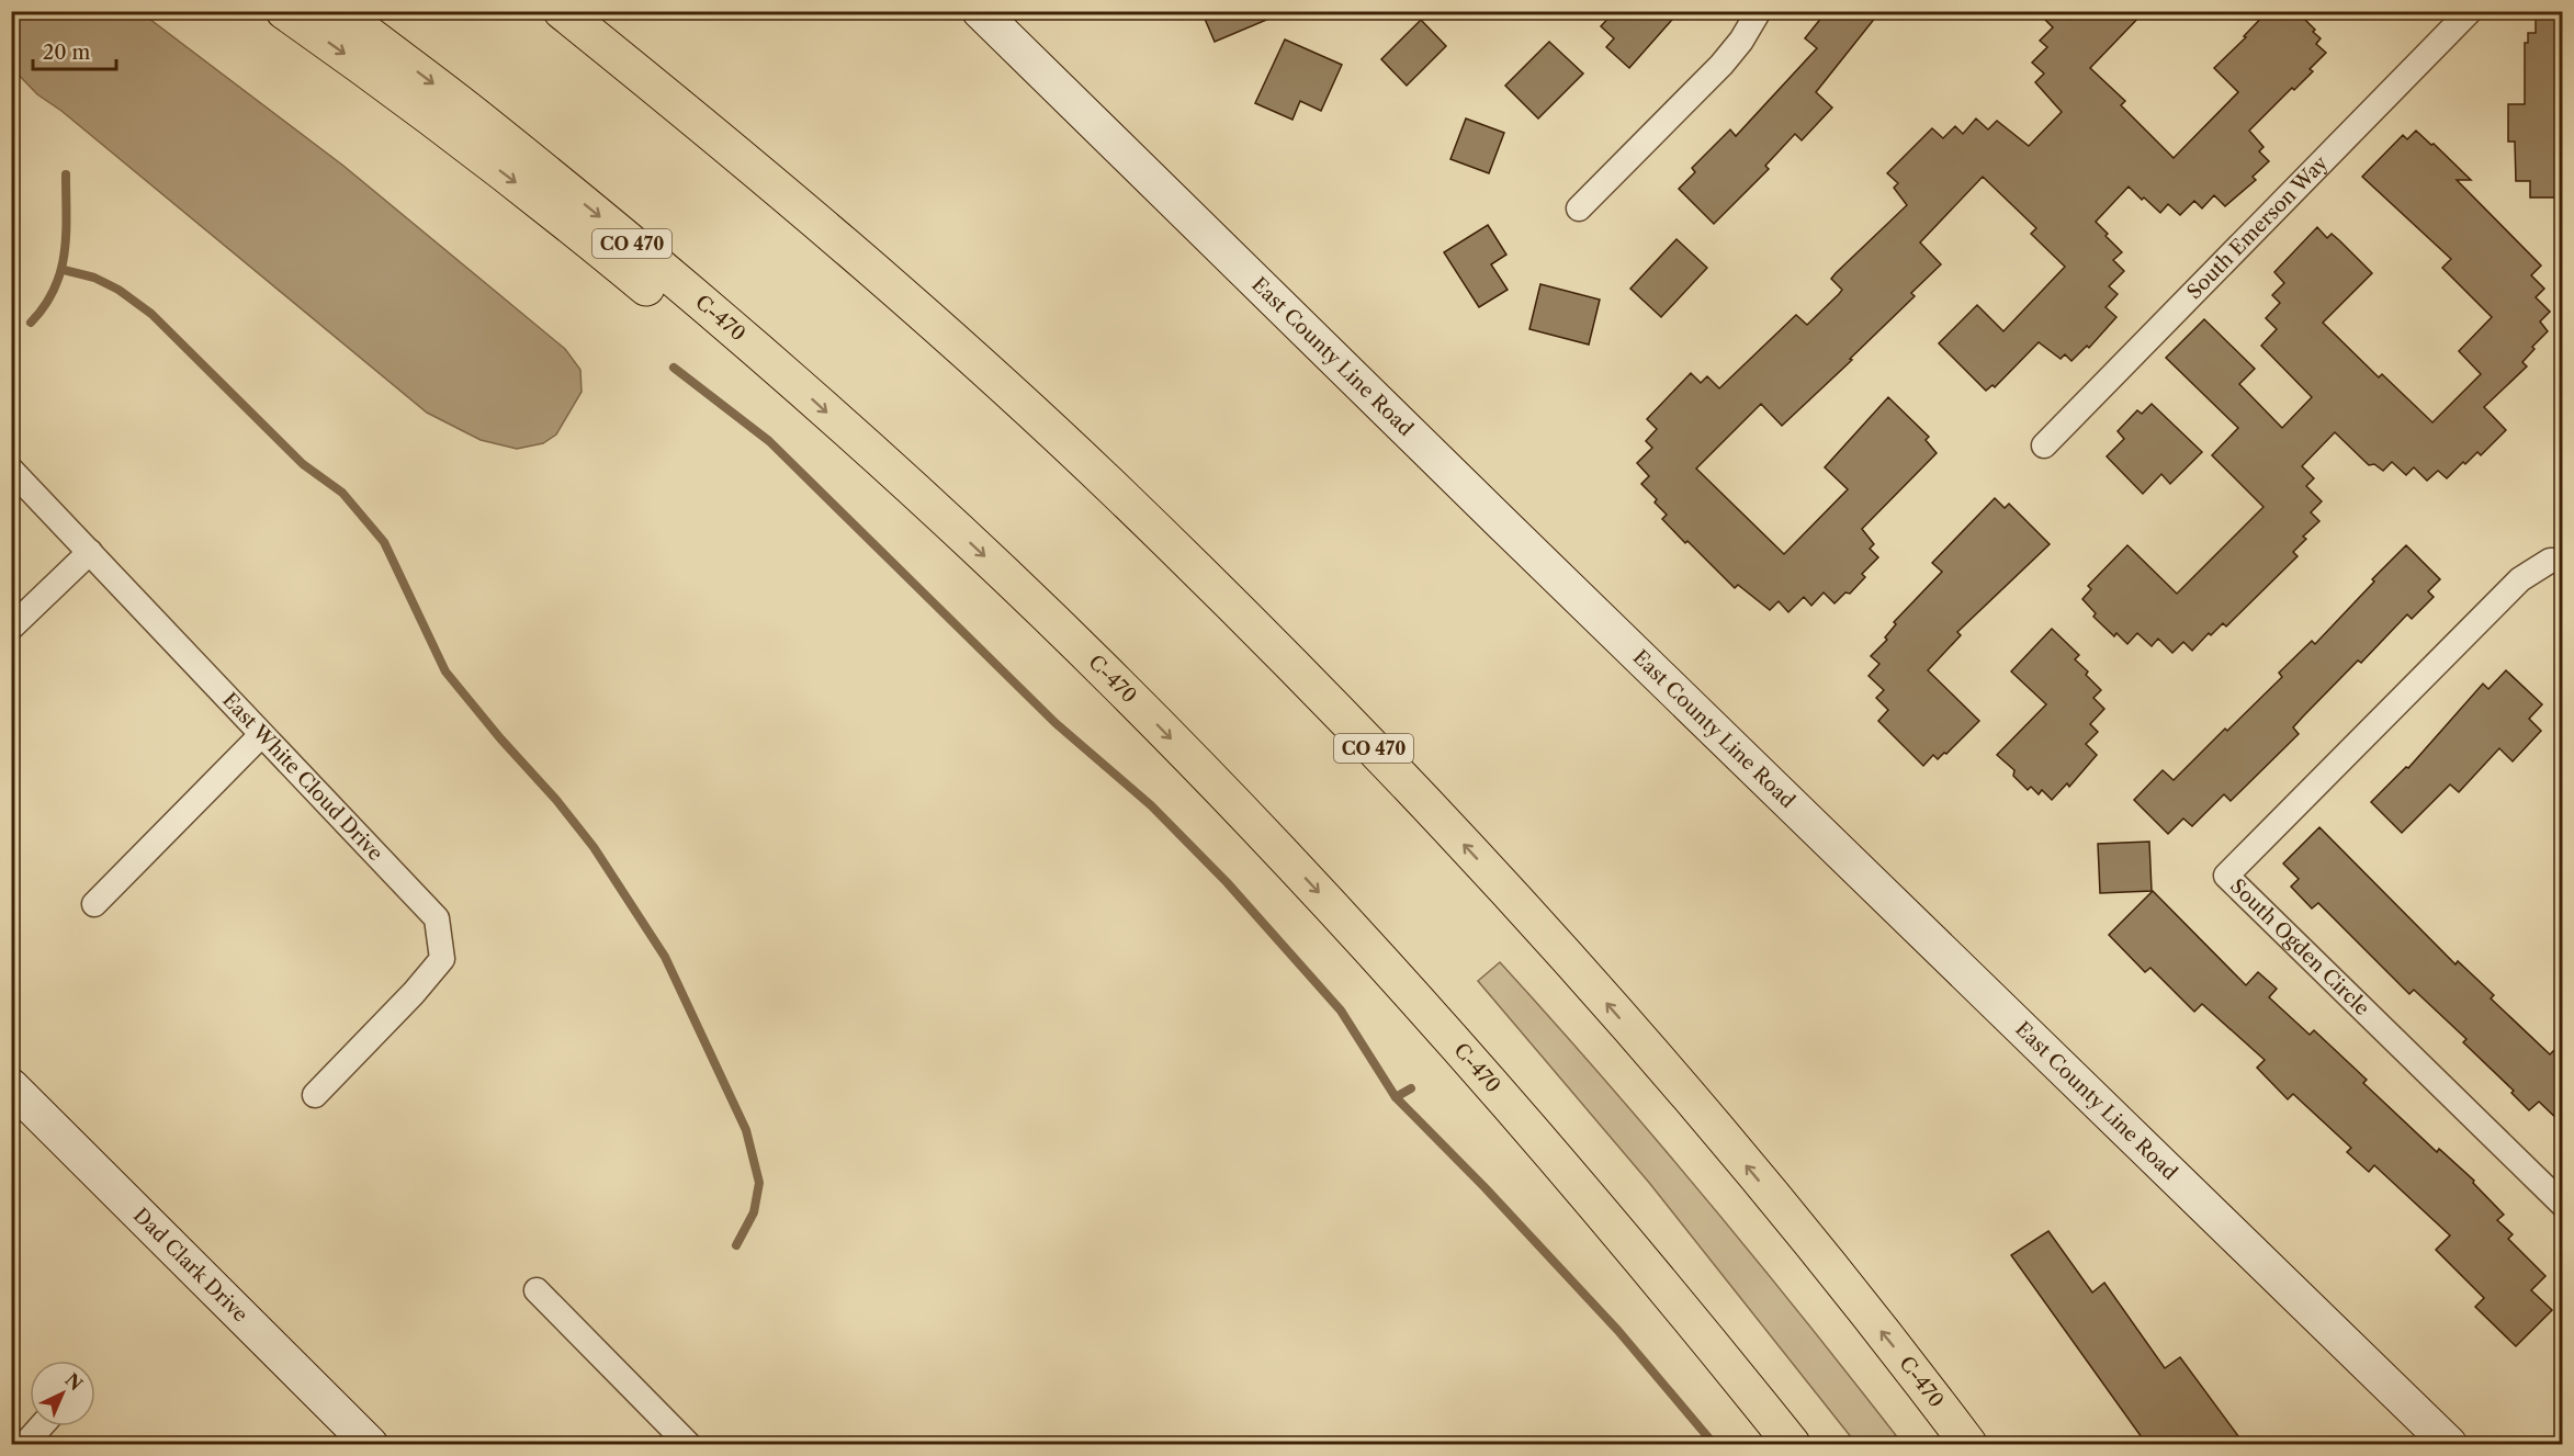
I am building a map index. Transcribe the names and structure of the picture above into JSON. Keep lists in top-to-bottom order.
{
  "streets": {
    "highway": ["CO 470", "C-470"],
    "main road": ["East County Line Road", "Dad Clark Drive"],
    "street": ["South Emerson Way", "East White Cloud Drive", "South Ogden Circle"]
  },
  "scale_bar": "20 m",
  "north": "top right"
}
